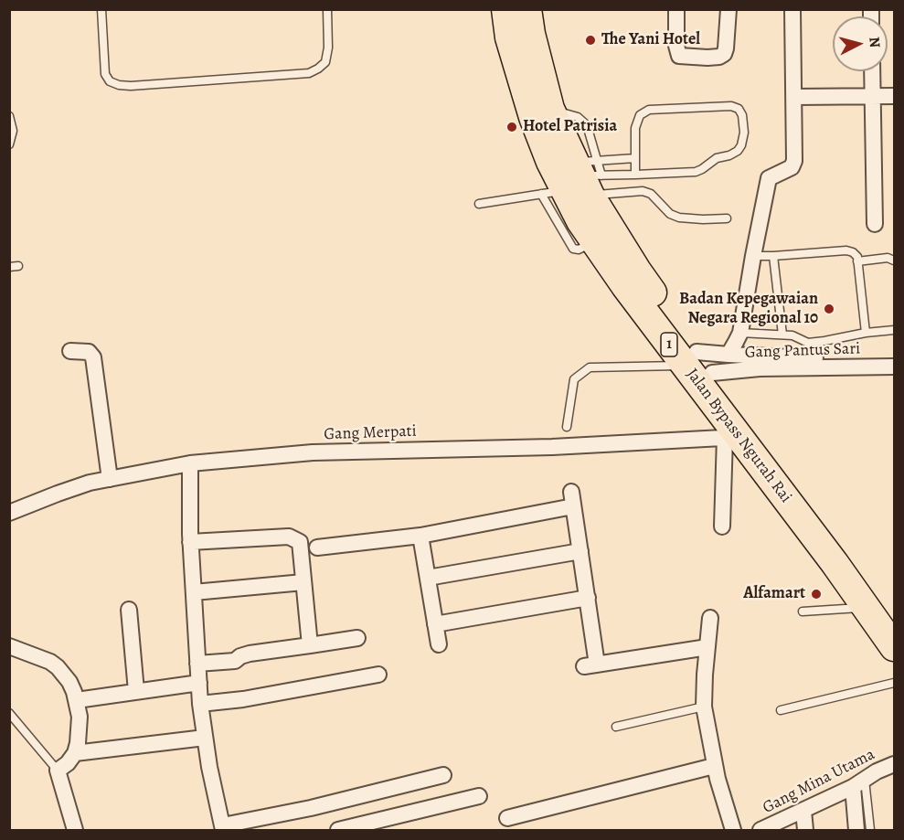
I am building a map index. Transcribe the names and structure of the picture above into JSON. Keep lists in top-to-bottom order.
{
  "streets": {
    "highway": ["1", "Jalan Bypass Ngurah Rai"],
    "street": ["Gang Pantus Sari", "Gang Merpati", "Gang Mina Utama"]
  },
  "crossings": [
    ["Gang Pantus Sari", "Jalan Bypass Ngurah Rai"],
    ["Gang Merpati", "Jalan Bypass Ngurah Rai"]
  ],
  "places": [
    "The Yani Hotel",
    "Hotel Patrisia",
    "Badan Kepegawaian Negara Regional 10",
    "Alfamart"
  ],
  "north": "right"
}
